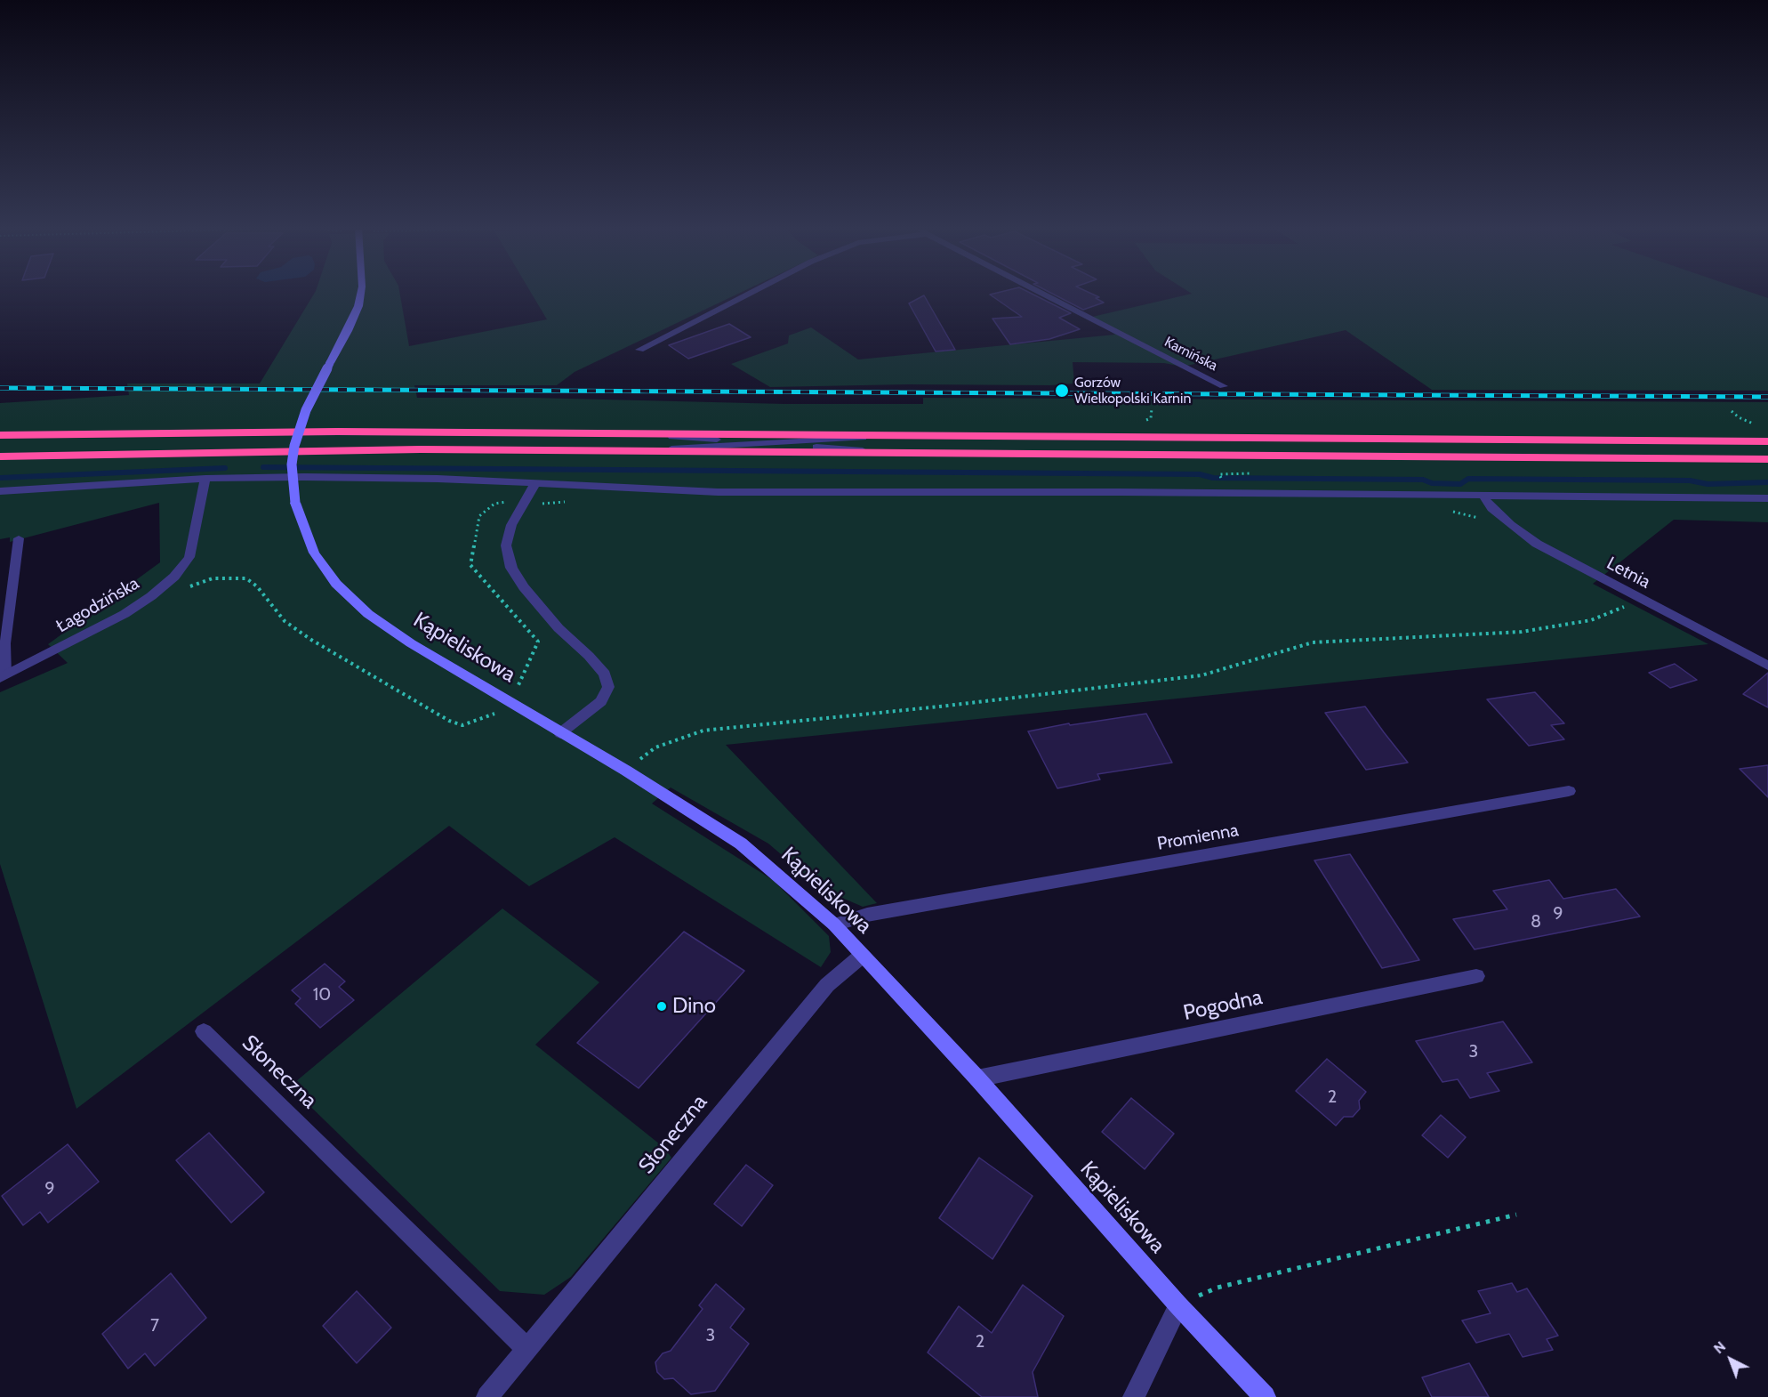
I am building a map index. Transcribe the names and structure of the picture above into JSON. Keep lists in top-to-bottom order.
{
  "streets": {
    "street": [
      "Karnińska",
      "Letnia",
      "Łagodzińska",
      "Kąpieliskowa",
      "Promienna",
      "Pogodna",
      "Słoneczna"
    ]
  },
  "crossings": [
    ["Kąpieliskowa", "Promienna"],
    ["Kąpieliskowa", "Pogodna"],
    ["Kąpieliskowa", "Słoneczna"]
  ],
  "places": ["Gorzów Wielkopolski Karnin", "Dino"],
  "house_numbers": [
    "9",
    "8",
    "10",
    "3",
    "2",
    "9",
    "7",
    "3",
    "2"
  ],
  "north": "top left"
}
